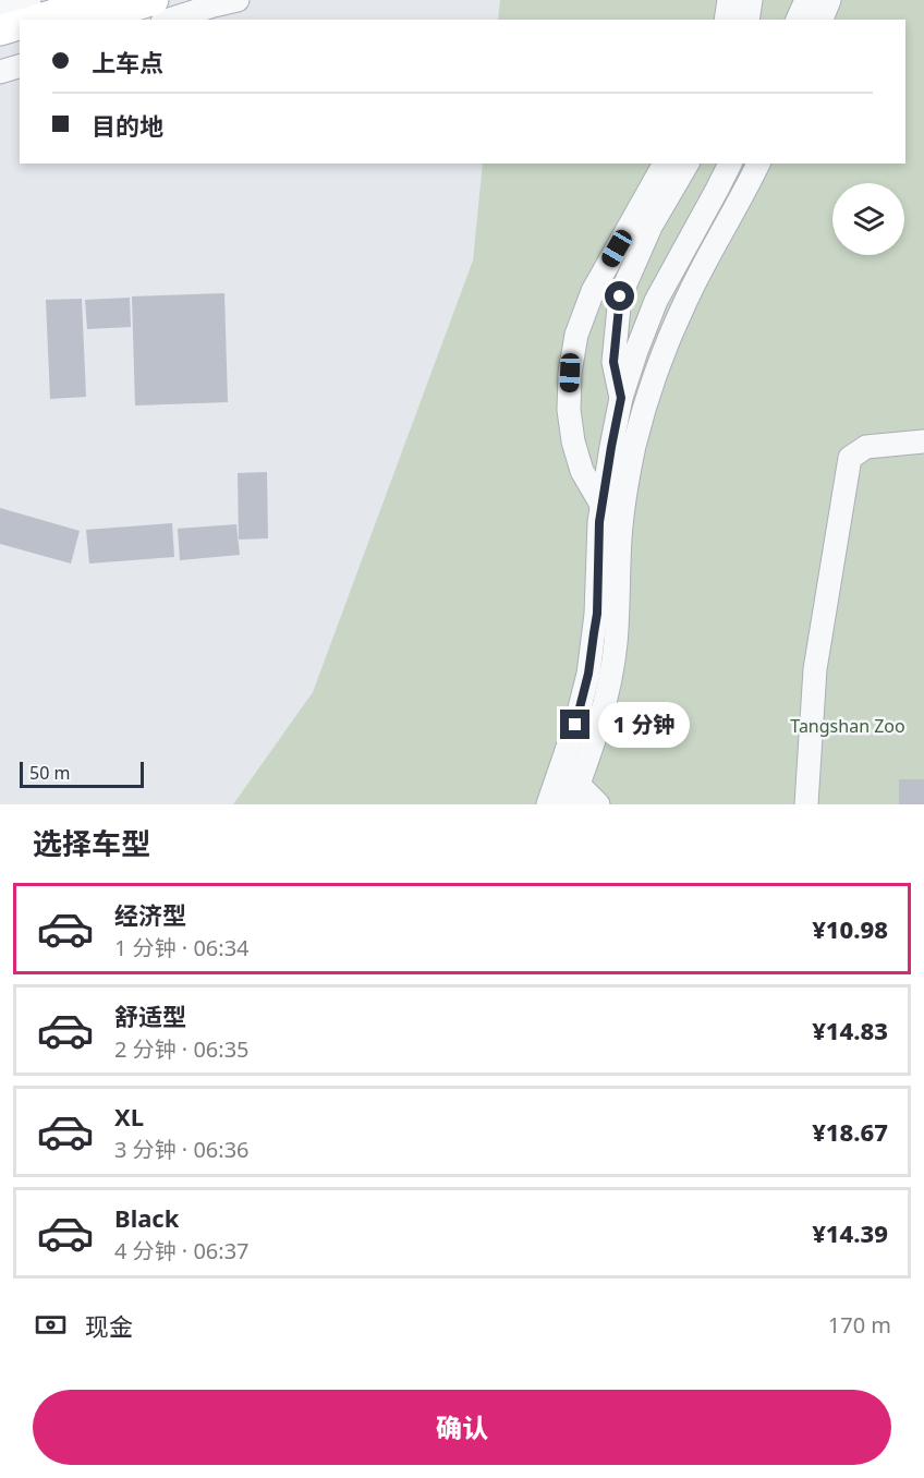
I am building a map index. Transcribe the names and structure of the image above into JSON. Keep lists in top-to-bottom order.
{
  "parks": ["Tangshan Zoo"],
  "scale_bar": "50 m",
  "page": {
    "banner": ["上车点", "目的地"],
    "bubble": "1 分钟",
    "scale": "50 m",
    "heading": "选择车型",
    "list": [
      {
        "name": "经济型",
        "note": "1 分钟 · 06:34",
        "value": "¥10.98"
      },
      {
        "name": "舒适型",
        "note": "2 分钟 · 06:35",
        "value": "¥14.83"
      },
      {
        "name": "XL",
        "note": "3 分钟 · 06:36",
        "value": "¥18.67"
      },
      {
        "name": "Black",
        "note": "4 分钟 · 06:37",
        "value": "¥14.39"
      }
    ],
    "pay": ["现金", "170 m"],
    "buttons": "确认"
  }
}
